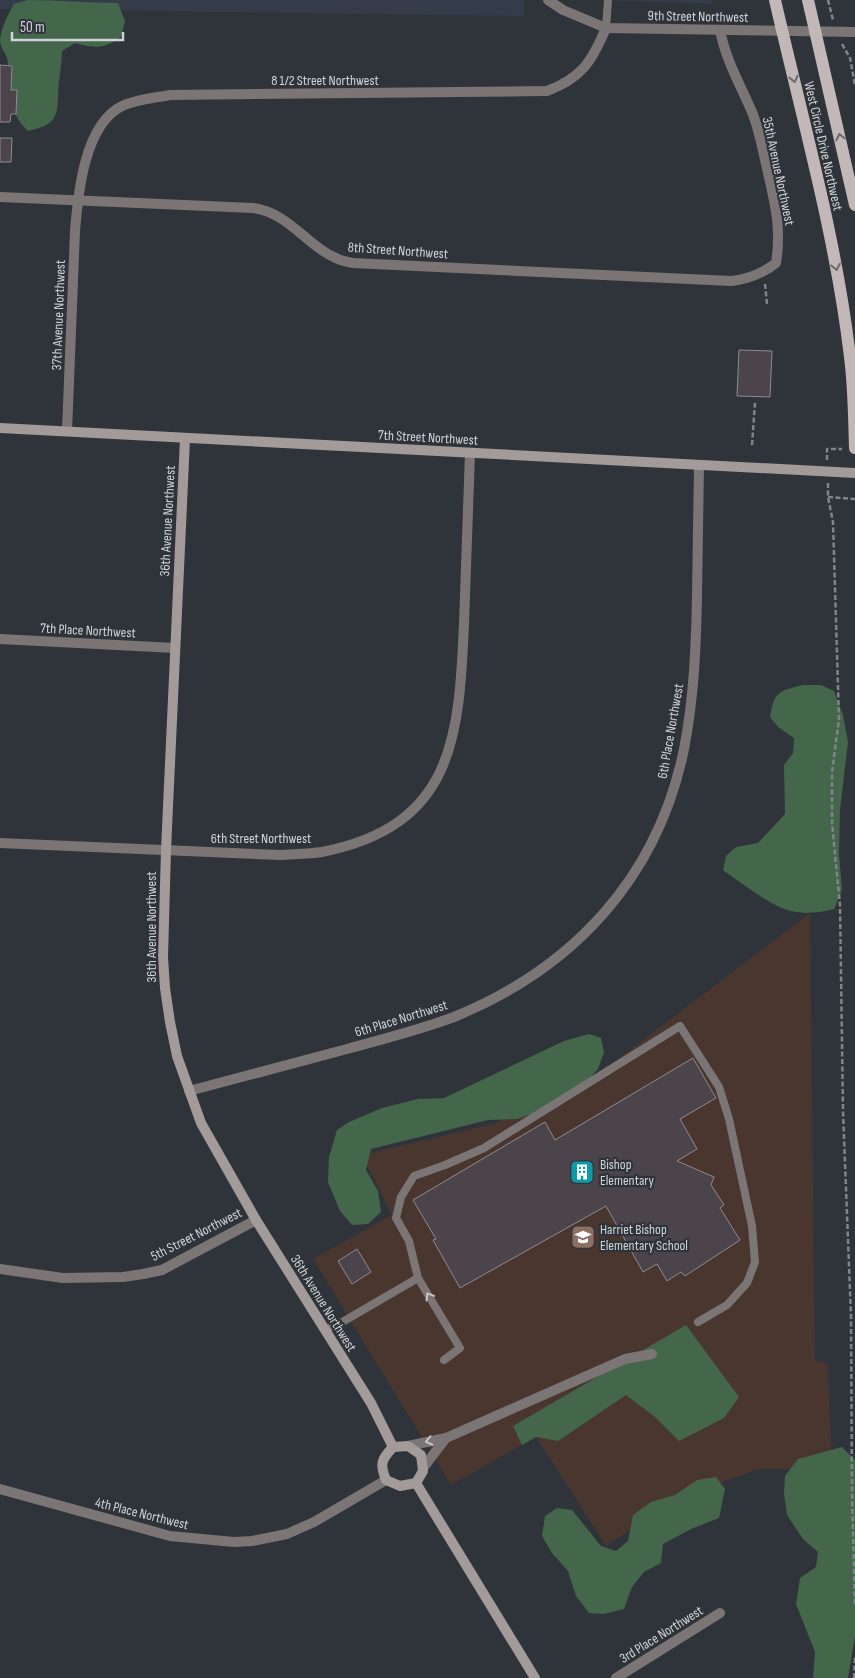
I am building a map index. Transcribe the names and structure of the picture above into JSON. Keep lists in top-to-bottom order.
{
  "streets": {
    "main road": ["West Circle Drive Northwest"],
    "street": [
      "9th Street Northwest",
      "8 1/2 Street Northwest",
      "35th Avenue Northwest",
      "8th Street Northwest",
      "37th Avenue Northwest",
      "7th Street Northwest",
      "36th Avenue Northwest",
      "7th Place Northwest",
      "6th Place Northwest",
      "6th Street Northwest",
      "5th Street Northwest",
      "4th Place Northwest",
      "3rd Place Northwest"
    ]
  },
  "crossings": [
    ["9th Street Northwest", "8 1/2 Street Northwest"],
    ["9th Street Northwest", "West Circle Drive Northwest"],
    ["9th Street Northwest", "35th Avenue Northwest"],
    ["8 1/2 Street Northwest", "8th Street Northwest"],
    ["8 1/2 Street Northwest", "37th Avenue Northwest"],
    ["35th Avenue Northwest", "8th Street Northwest"],
    ["8th Street Northwest", "37th Avenue Northwest"],
    ["37th Avenue Northwest", "7th Street Northwest"],
    ["7th Street Northwest", "36th Avenue Northwest"],
    ["7th Street Northwest", "6th Place Northwest"],
    ["7th Street Northwest", "6th Street Northwest"],
    ["36th Avenue Northwest", "7th Place Northwest"],
    ["36th Avenue Northwest", "6th Place Northwest"],
    ["36th Avenue Northwest", "6th Street Northwest"],
    ["36th Avenue Northwest", "5th Street Northwest"],
    ["36th Avenue Northwest", "4th Place Northwest"]
  ],
  "places": {
    "building": ["Bishop Elementary"],
    "school or university": ["Harriet Bishop Elementary School"]
  },
  "scale_bar": "50 m"
}
